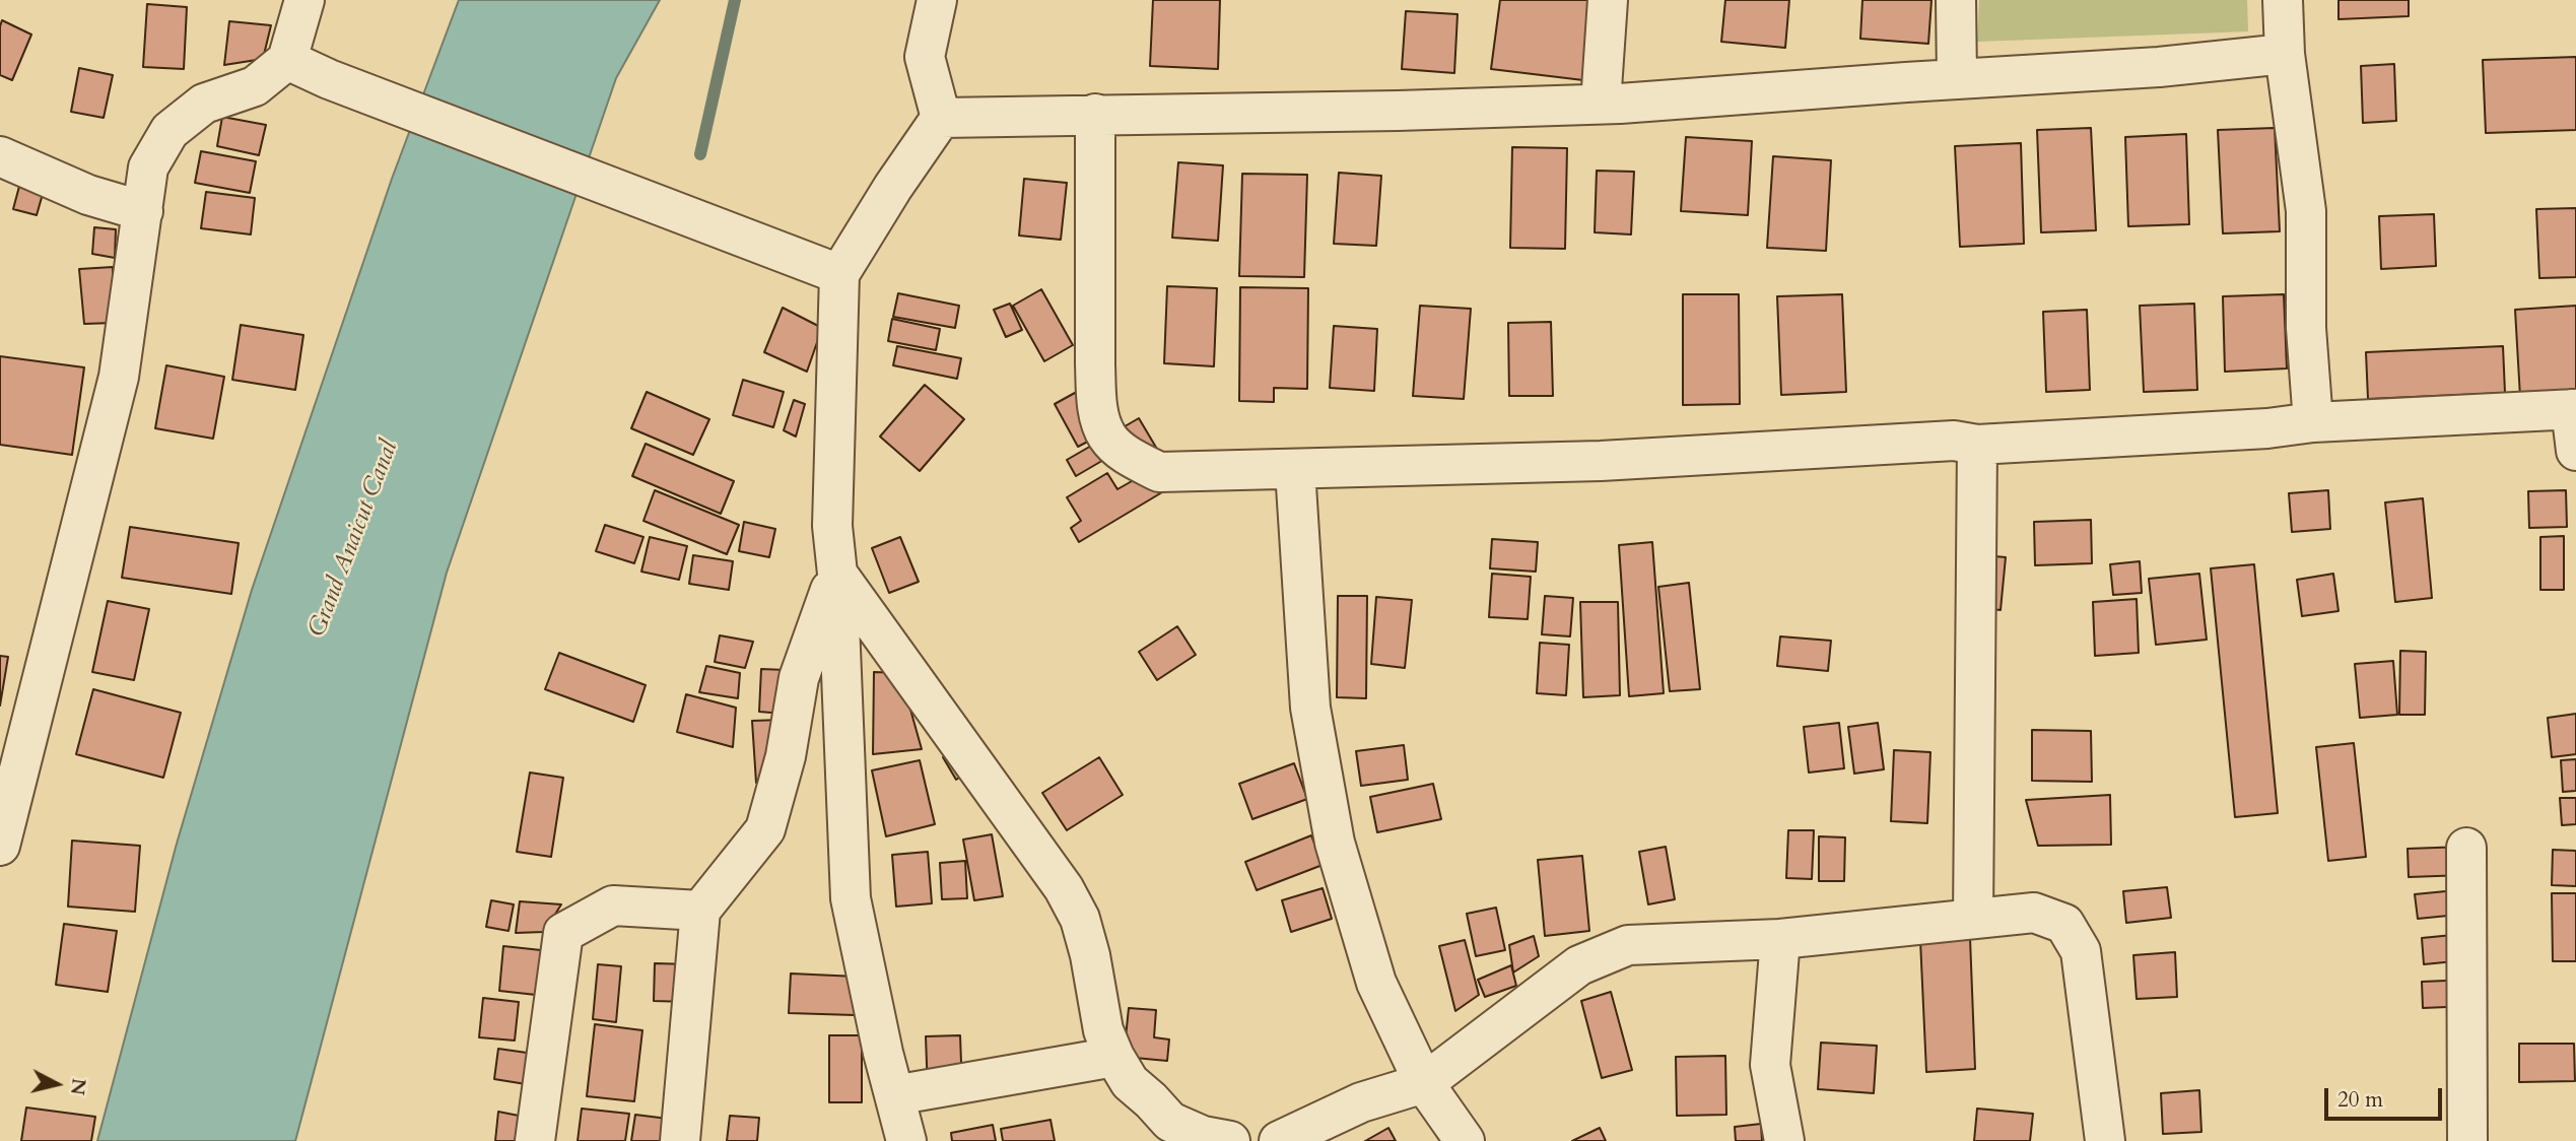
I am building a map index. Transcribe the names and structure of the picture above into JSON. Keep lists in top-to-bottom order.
{
  "water": ["Grand Anaicut Canal"],
  "scale_bar": "20 m",
  "north": "right"
}
